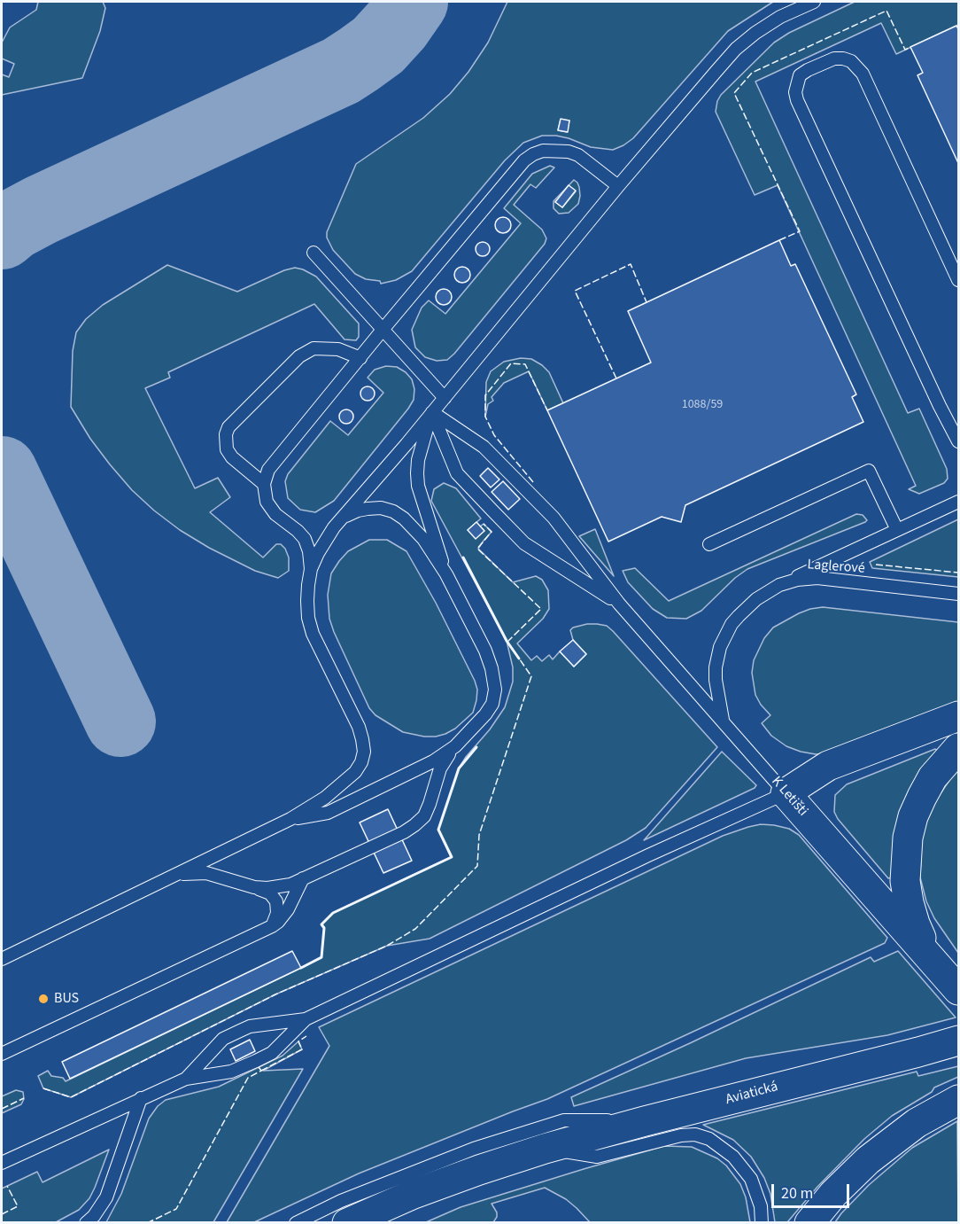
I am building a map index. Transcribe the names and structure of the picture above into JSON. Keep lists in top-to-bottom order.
{
  "streets": {
    "main road": ["K Letišti", "Aviatická"],
    "lane": ["Laglerové"]
  },
  "crossings": [
    ["Laglerové", "K Letišti"]
  ],
  "places": ["BUS"],
  "house_numbers": ["1088/59"],
  "scale_bar": "20 m"
}
